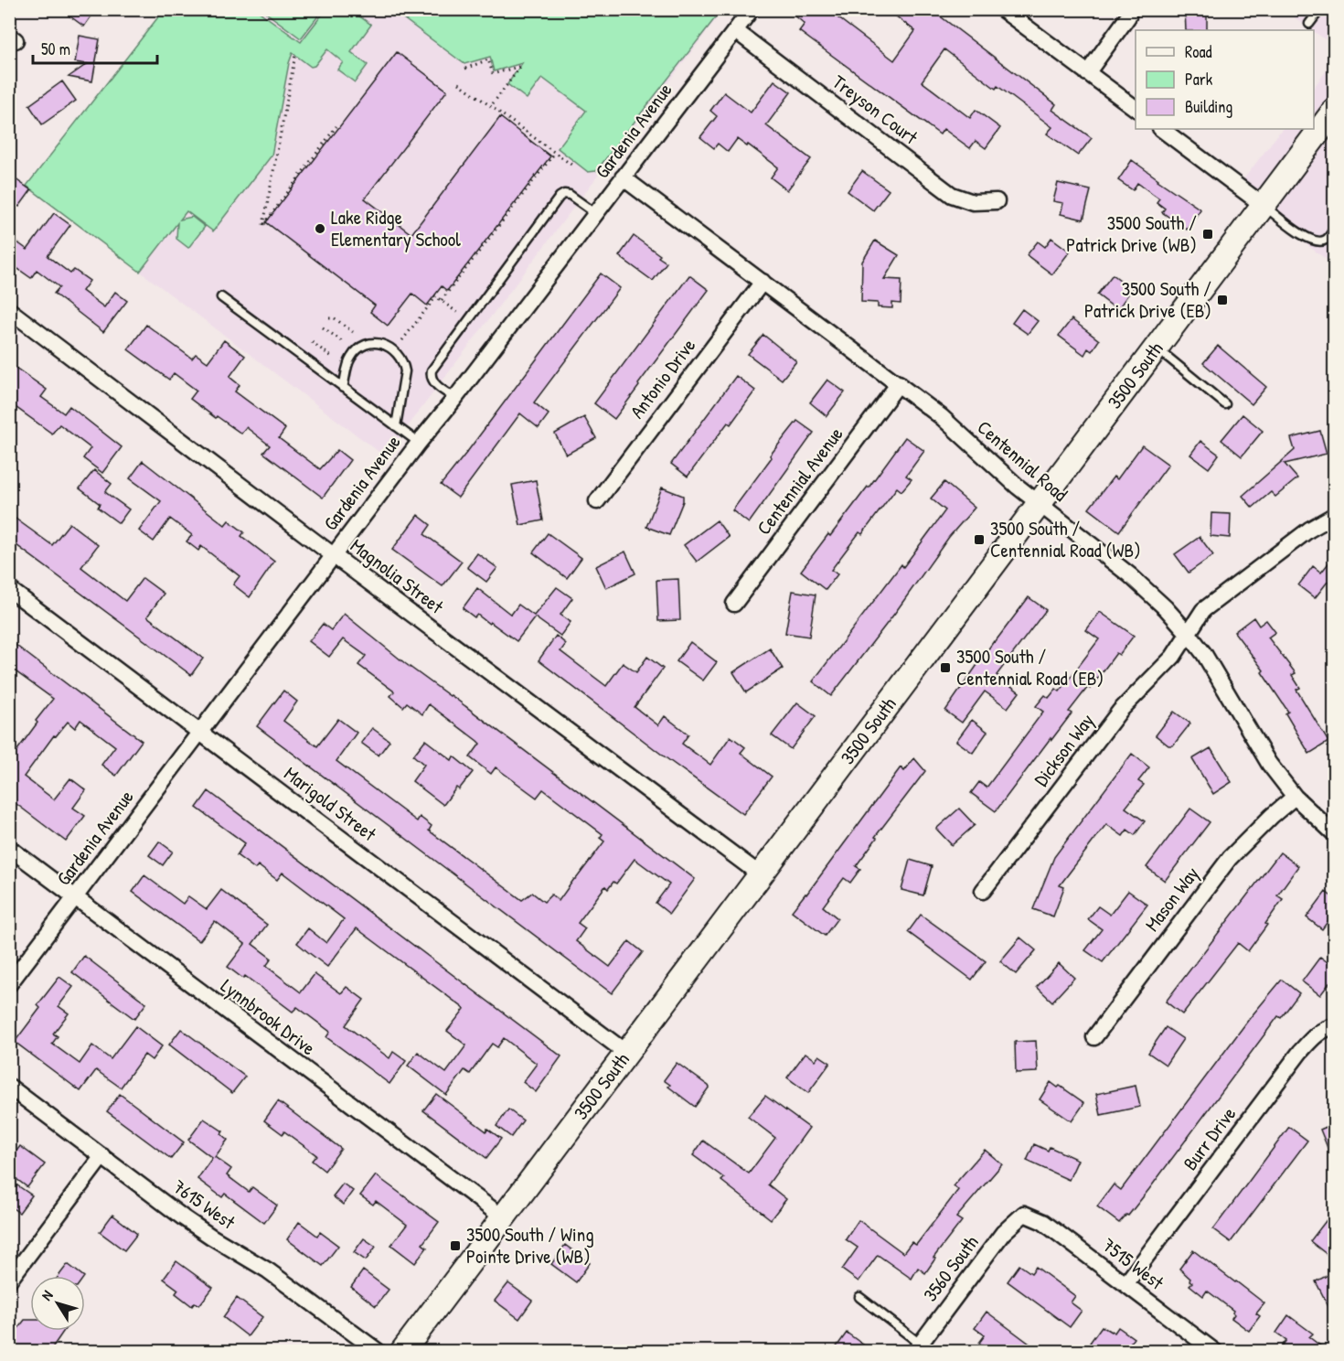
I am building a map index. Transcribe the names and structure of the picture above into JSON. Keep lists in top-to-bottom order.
{
  "streets": {
    "main road": ["3500 South"],
    "street": [
      "Treyson Court",
      "Gardenia Avenue",
      "Antonio Drive",
      "Centennial Road",
      "Centennial Avenue",
      "Magnolia Street",
      "Dickson Way",
      "Marigold Street",
      "Mason Way",
      "Lynnbrook Drive",
      "Burr Drive",
      "7615 West",
      "7515 West",
      "3560 South"
    ]
  },
  "crossings": [
    ["Treyson Court", "Gardenia Avenue"],
    ["Gardenia Avenue", "Centennial Road"],
    ["Gardenia Avenue", "Magnolia Street"],
    ["Gardenia Avenue", "Marigold Street"],
    ["Gardenia Avenue", "Lynnbrook Drive"],
    ["3500 South", "Centennial Road"],
    ["3500 South", "Magnolia Street"],
    ["3500 South", "Marigold Street"],
    ["3500 South", "Lynnbrook Drive"],
    ["Antonio Drive", "Centennial Road"],
    ["Centennial Road", "Centennial Avenue"],
    ["Centennial Road", "Dickson Way"],
    ["Centennial Road", "Mason Way"],
    ["Burr Drive", "7515 West"],
    ["7515 West", "3560 South"]
  ],
  "places": {
    "other": ["Lake Ridge Elementary School"],
    "transit": [
      "3500 South / Patrick Drive (WB)",
      "3500 South / Patrick Drive (EB)",
      "3500 South / Centennial Road (WB)",
      "3500 South / Centennial Road (EB)",
      "3500 South / Wing Pointe Drive (WB)"
    ]
  },
  "legend": ["Road", "Park", "Building"],
  "scale_bar": "50 m",
  "north": "top left"
}
